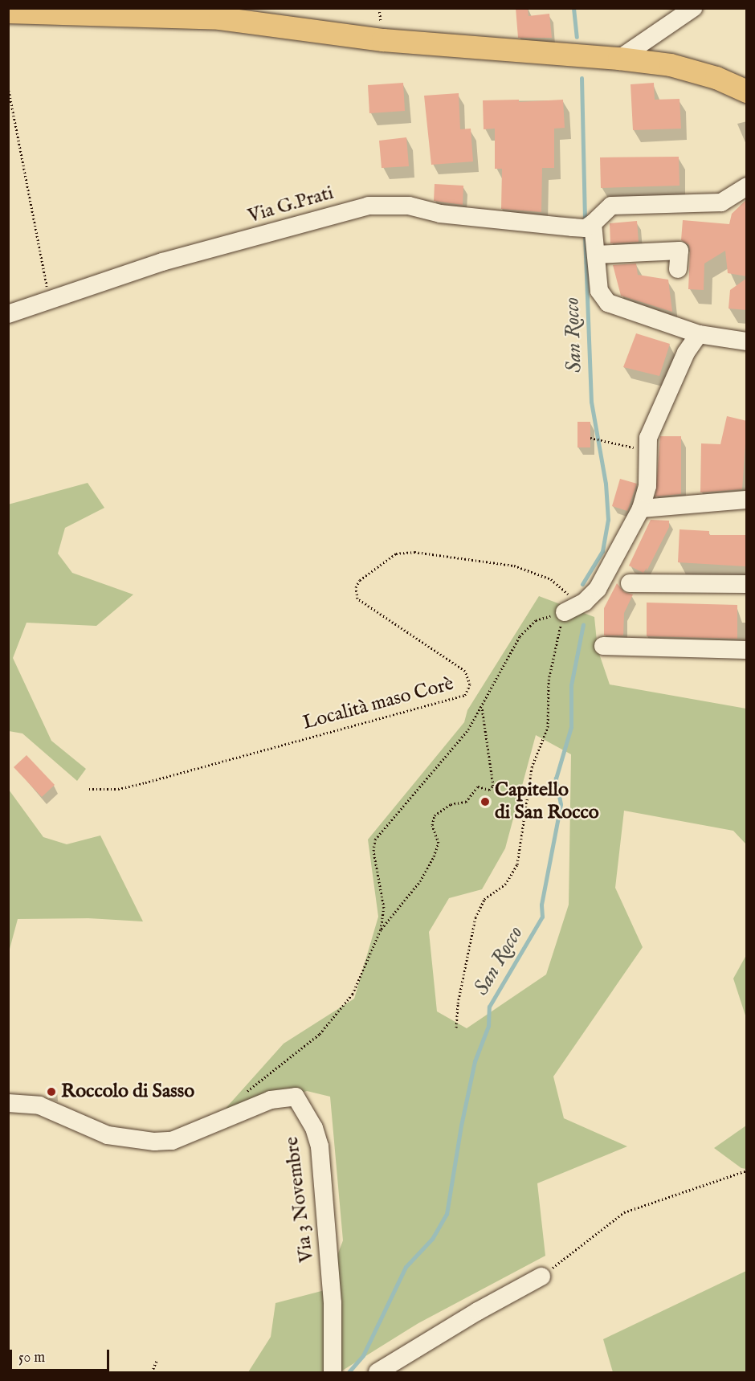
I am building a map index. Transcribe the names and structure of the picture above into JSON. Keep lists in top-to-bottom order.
{
  "streets": {
    "street": ["Via G.Prati", "Via 3 Novembre"],
    "path": ["Località maso Corè"]
  },
  "water": ["San Rocco"],
  "places": ["Capitello di San Rocco", "Roccolo di Sasso"],
  "scale_bar": "50 m"
}
